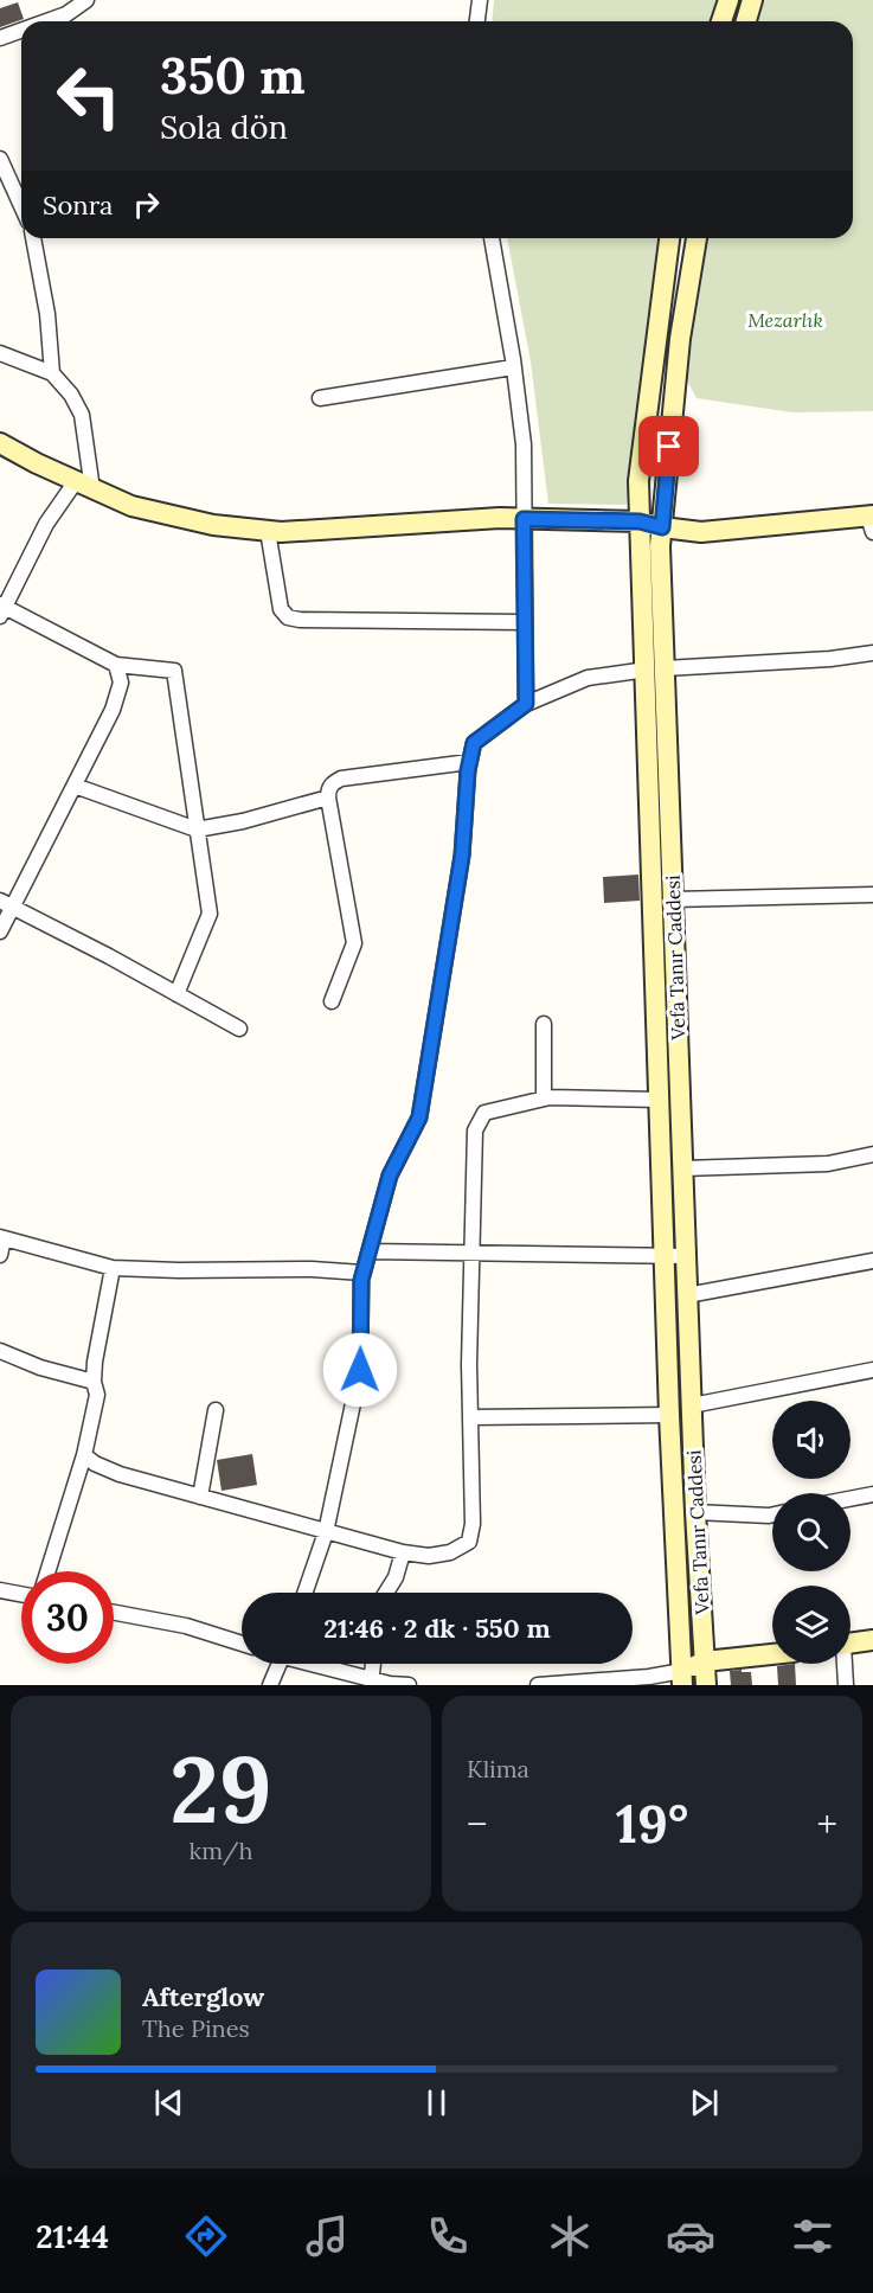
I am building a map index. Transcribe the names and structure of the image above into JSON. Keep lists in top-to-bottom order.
{
  "streets": {
    "main road": ["Vefa Tanır Caddesi"]
  },
  "parks": ["Mezarlık"],
  "page": {
    "turn": ["350 m", "Sola dön"],
    "then": "Sonra",
    "limit": "30",
    "trip": "21:46 · 2 dk · 550 m",
    "tile": [
      ["29", "km/h"],
      "Klima"
    ],
    "heat": ["−", "19°", "+"],
    "song": ["Afterglow", "The Pines"],
    "tabs": "21:44"
  }
}
